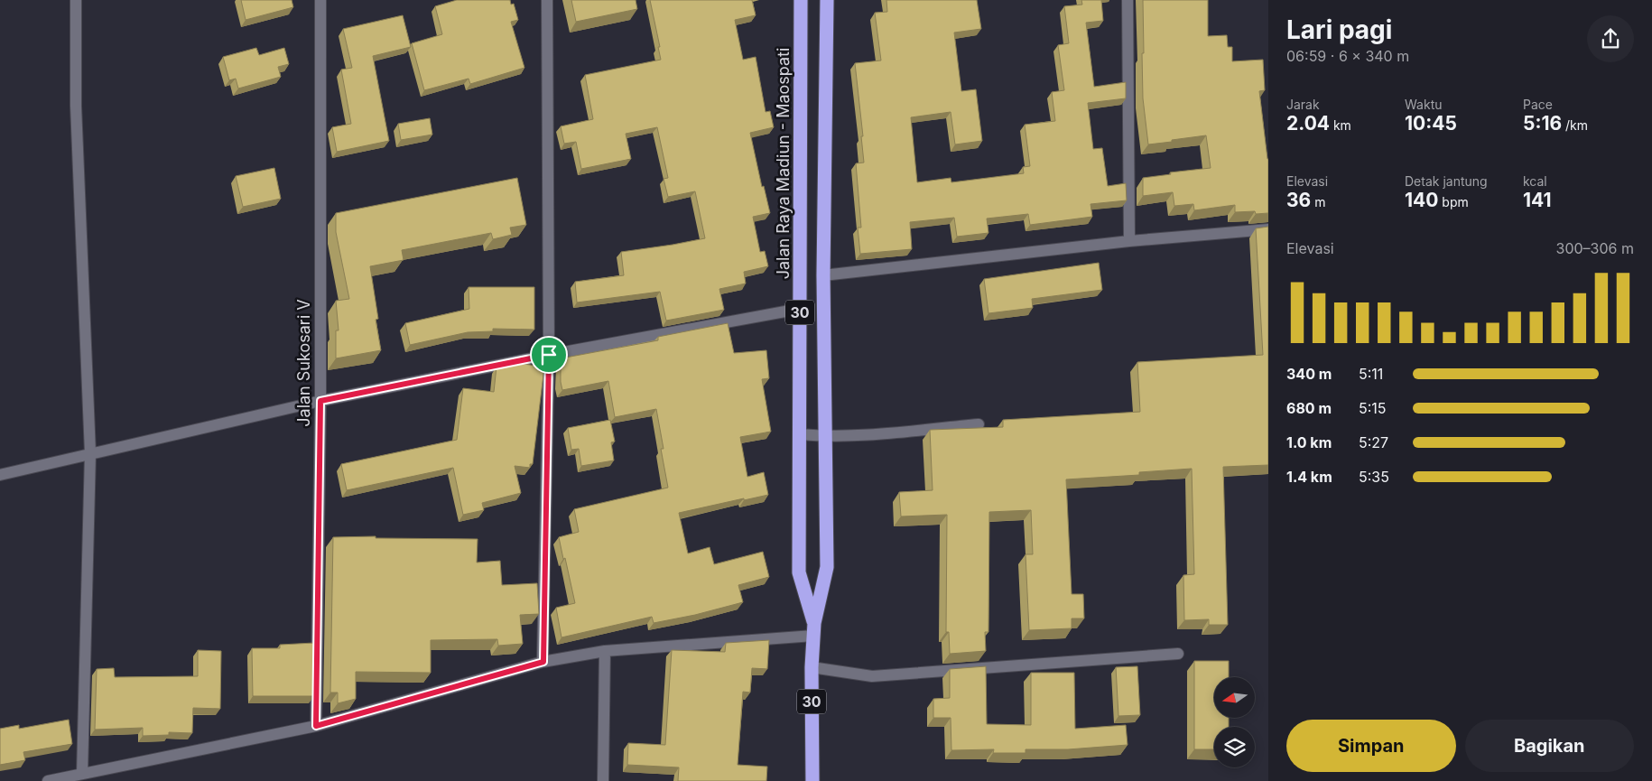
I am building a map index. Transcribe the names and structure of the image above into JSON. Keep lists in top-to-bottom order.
{
  "streets": {
    "highway": ["Jalan Raya Madiun - Maospati", "30"],
    "street": ["Jalan Sukosari V"]
  },
  "north": "left",
  "page": {
    "heading": ["Lari pagi", "06:59 · 6 × 340 m"],
    "stats": [
      ["Jarak", "2.04 km"],
      ["Waktu", "10:45"],
      ["Pace", "5:16 /km"],
      ["Elevasi", "36 m"],
      ["Detak jantung", "140 bpm"],
      ["kcal", "141"]
    ],
    "chart": ["Elevasi", "300–306 m"],
    "list": [
      {
        "name": "340 m",
        "note": "5:11"
      },
      {
        "name": "680 m",
        "note": "5:15"
      },
      {
        "name": "1.0 km",
        "note": "5:27"
      },
      {
        "name": "1.4 km",
        "note": "5:35"
      }
    ],
    "buttons": ["Simpan", "Bagikan"]
  }
}
